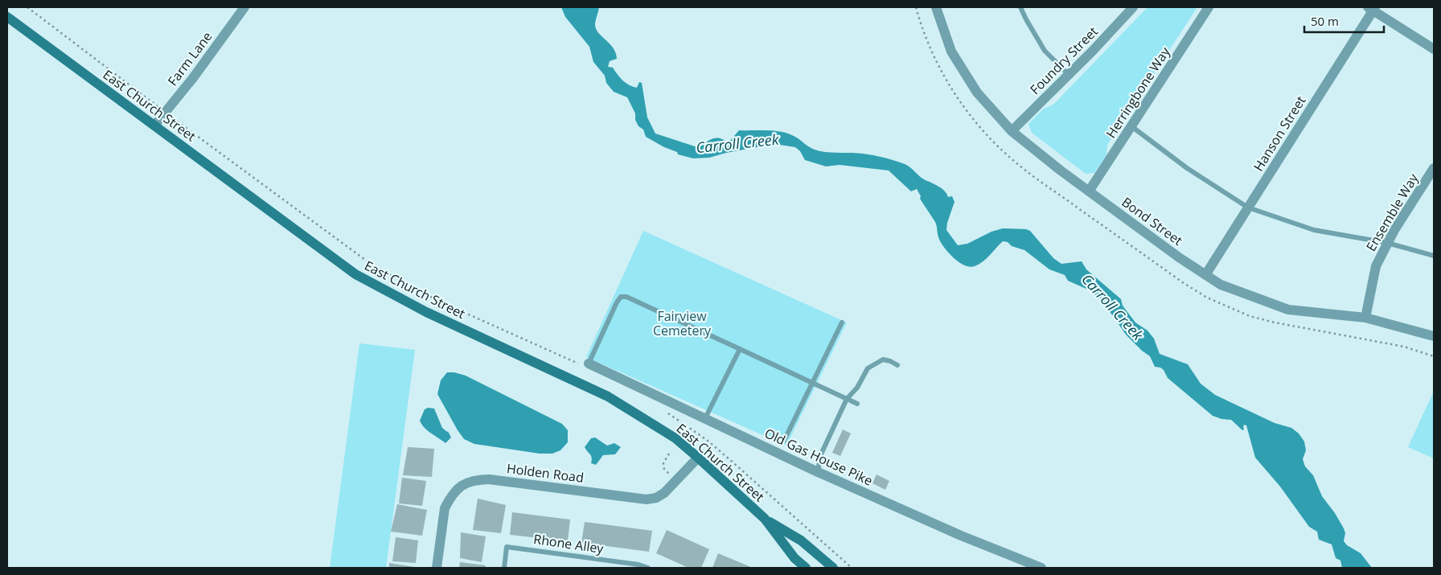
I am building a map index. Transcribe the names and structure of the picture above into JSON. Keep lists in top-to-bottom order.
{
  "streets": {
    "main road": ["East Church Street"],
    "street": [
      "Farm Lane",
      "Foundry Street",
      "Herringbone Way",
      "Hanson Street",
      "Ensemble Way",
      "Bond Street",
      "Old Gas House Pike",
      "Holden Road"
    ],
    "lane": ["Rhone Alley"]
  },
  "crossings": [
    ["Farm Lane", "East Church Street"],
    ["Foundry Street", "Bond Street"],
    ["Herringbone Way", "Bond Street"],
    ["East Church Street", "Holden Road"],
    ["Hanson Street", "Bond Street"],
    ["Ensemble Way", "Bond Street"]
  ],
  "water": ["Carroll Creek"],
  "parks": ["Fairview Cemetery"],
  "scale_bar": "50 m"
}
